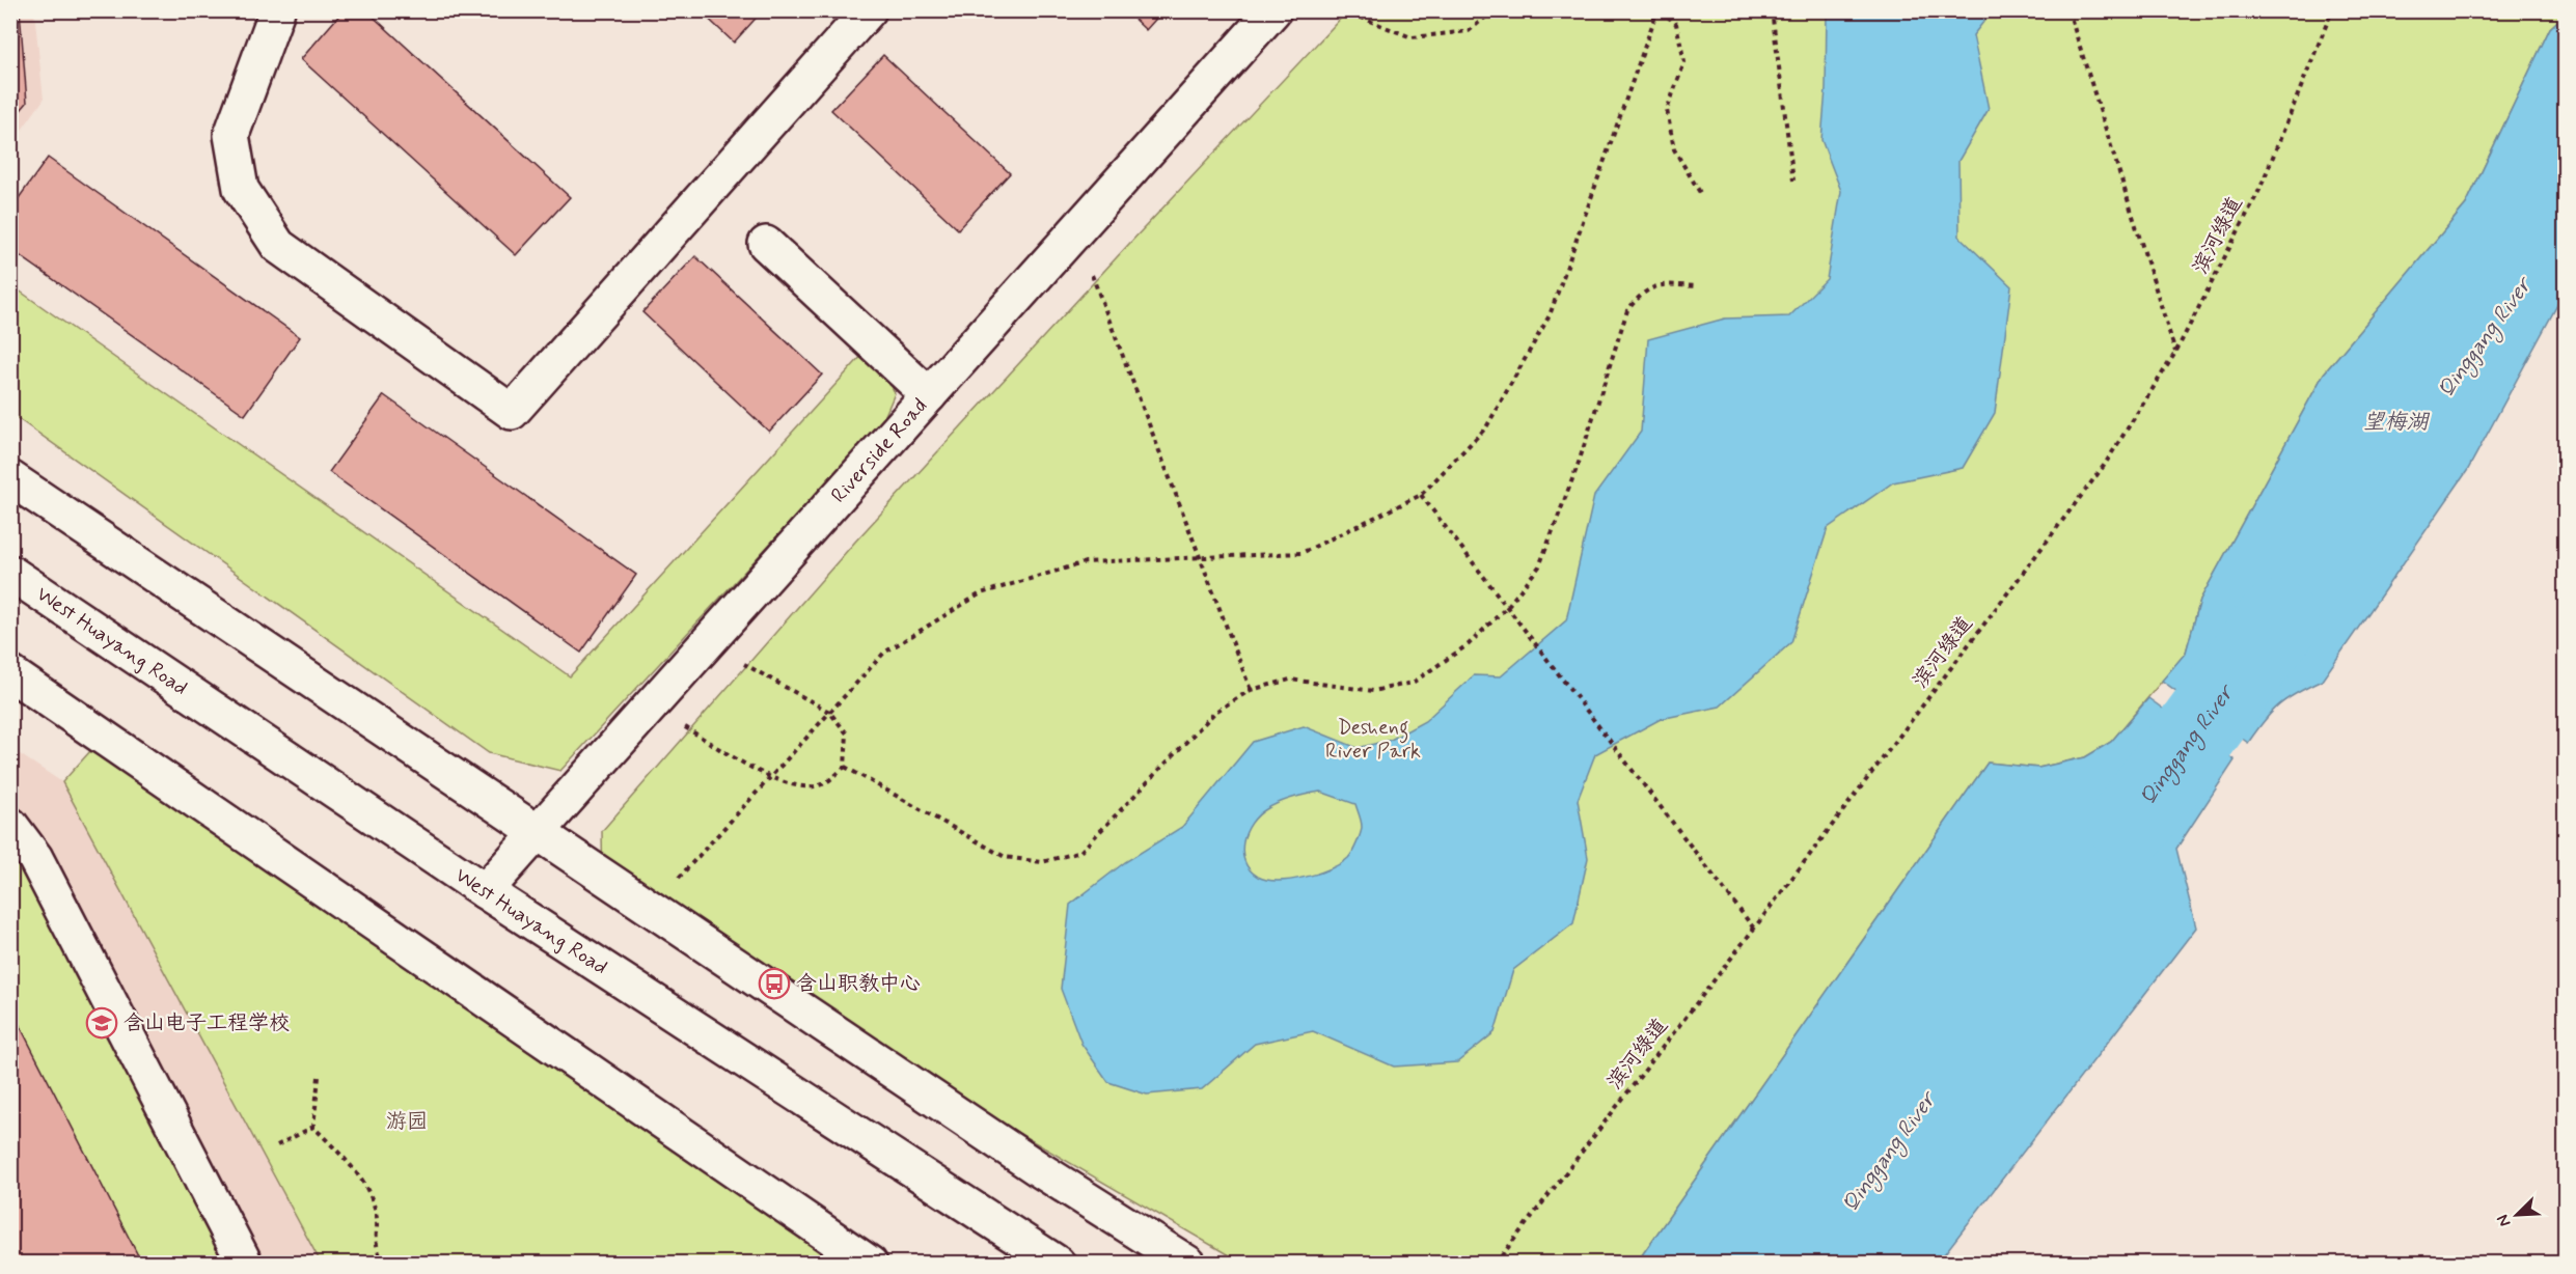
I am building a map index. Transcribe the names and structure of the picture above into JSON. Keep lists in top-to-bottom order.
{
  "streets": {
    "street": ["Riverside Road", "West Huayang Road"],
    "path": ["滨河绿道"]
  },
  "crossings": [
    ["Riverside Road", "West Huayang Road"]
  ],
  "water": ["Qinggang River", "望梅湖"],
  "parks": ["Desheng River Park", "游园"],
  "places": {
    "bus stop": ["含山职教中心"],
    "school or university": ["含山电子工程学校"]
  },
  "north": "bottom left"
}
